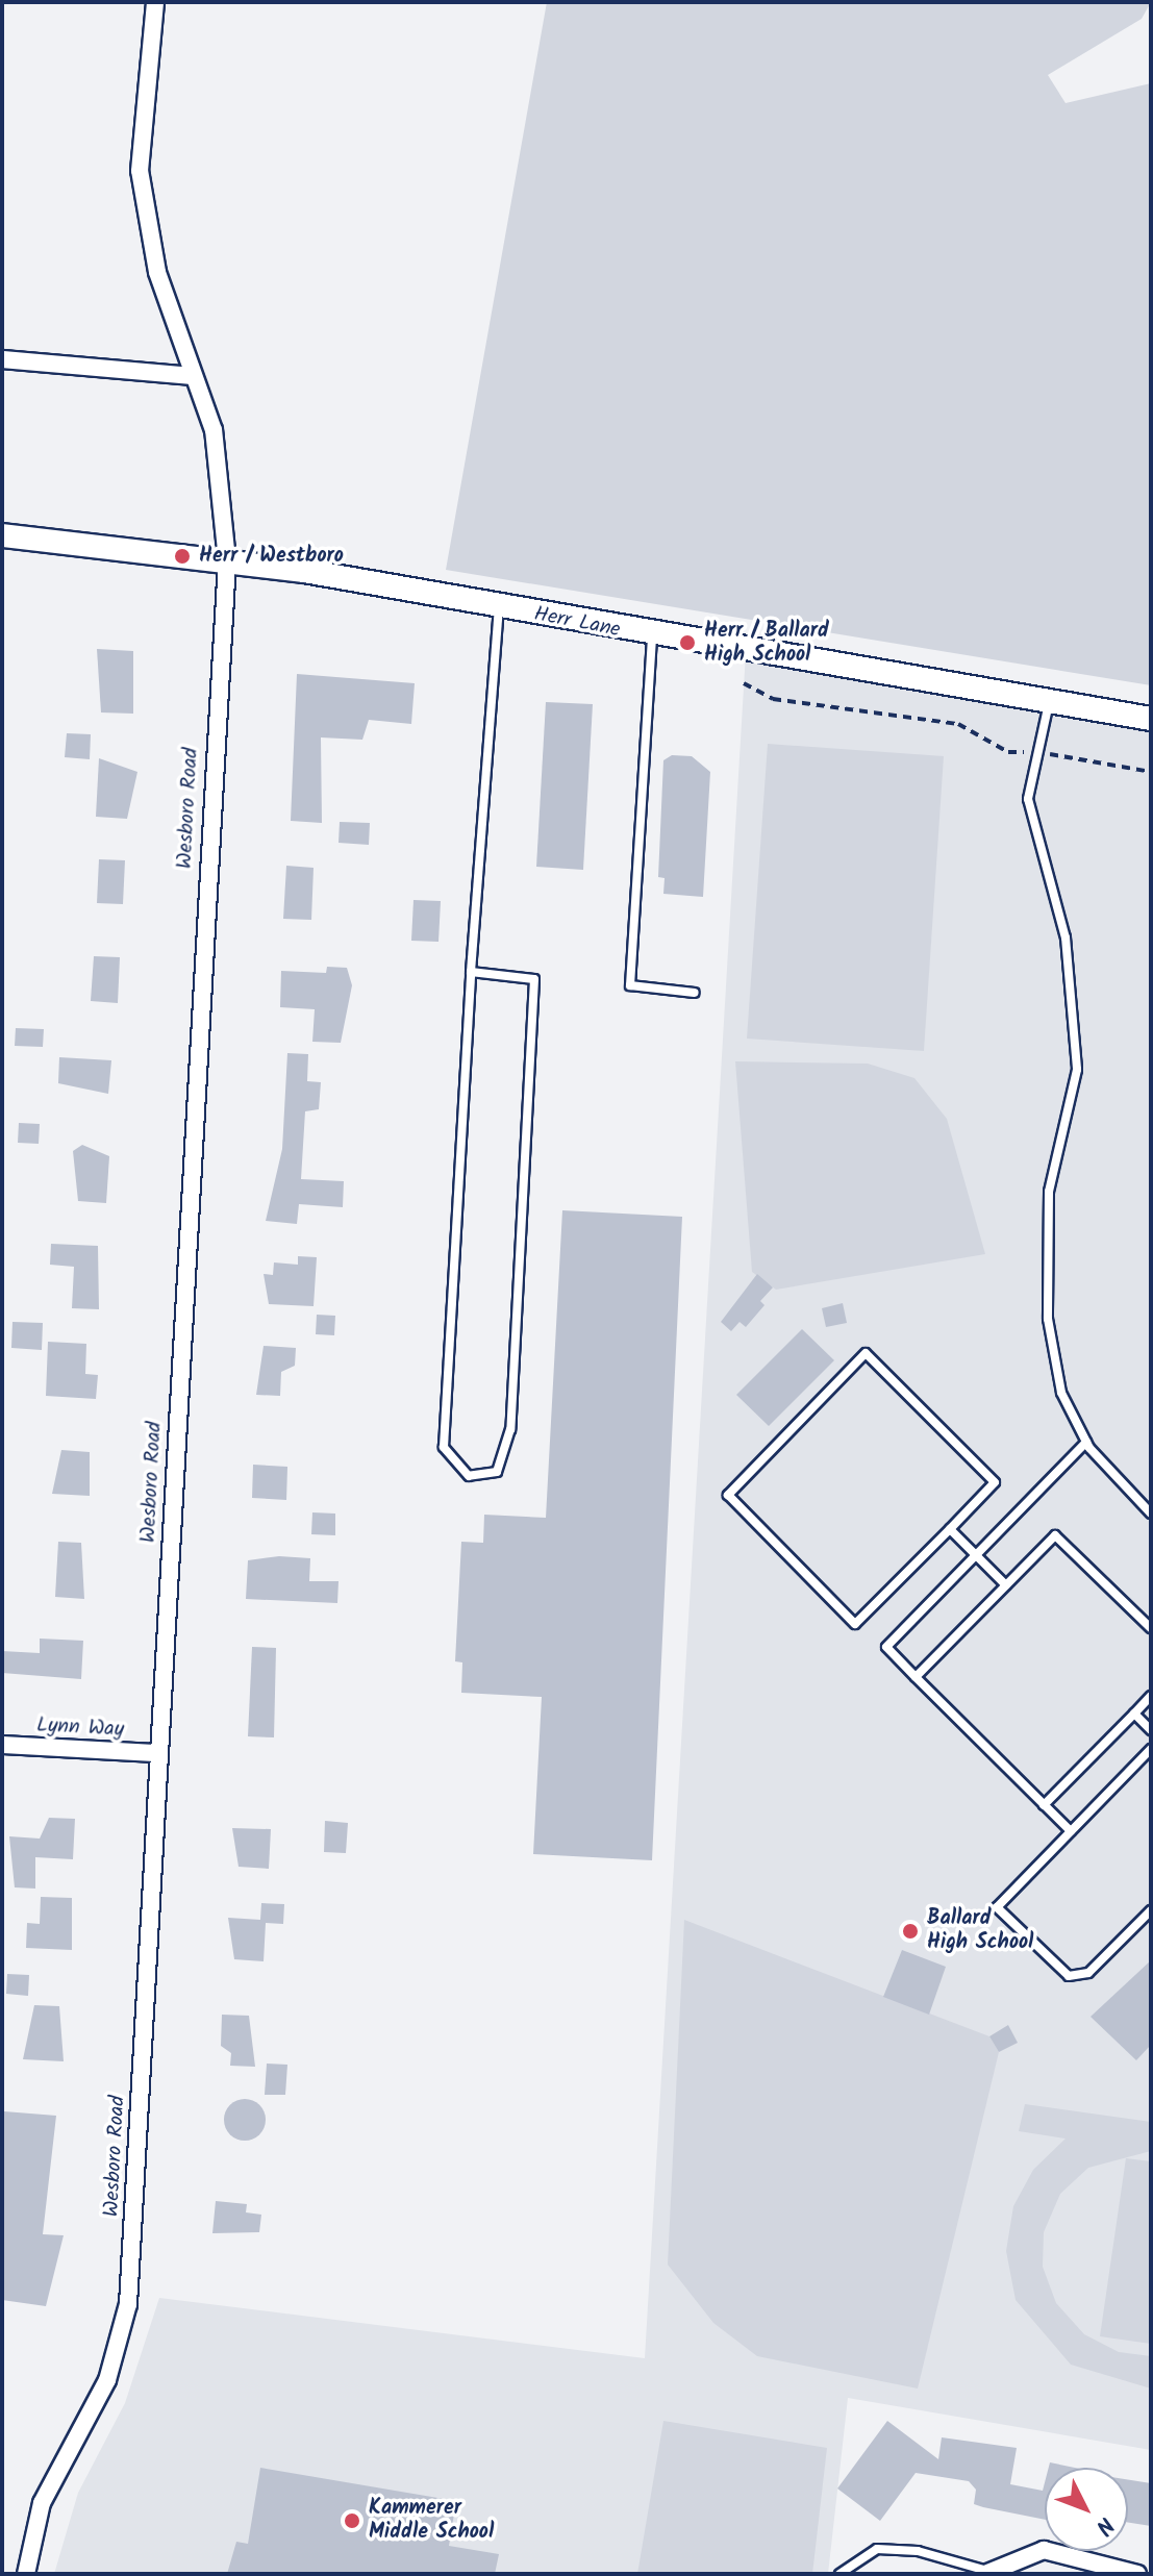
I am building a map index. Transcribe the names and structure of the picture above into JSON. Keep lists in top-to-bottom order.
{
  "streets": {
    "main road": ["Herr Lane"],
    "street": ["Wesboro Road", "Lynn Way"]
  },
  "crossings": [
    ["Herr Lane", "Wesboro Road"],
    ["Wesboro Road", "Lynn Way"]
  ],
  "places": [
    "Herr / Westboro",
    "Herr / Ballard High School",
    "Ballard High School",
    "Kammerer Middle School"
  ],
  "north": "bottom right"
}
